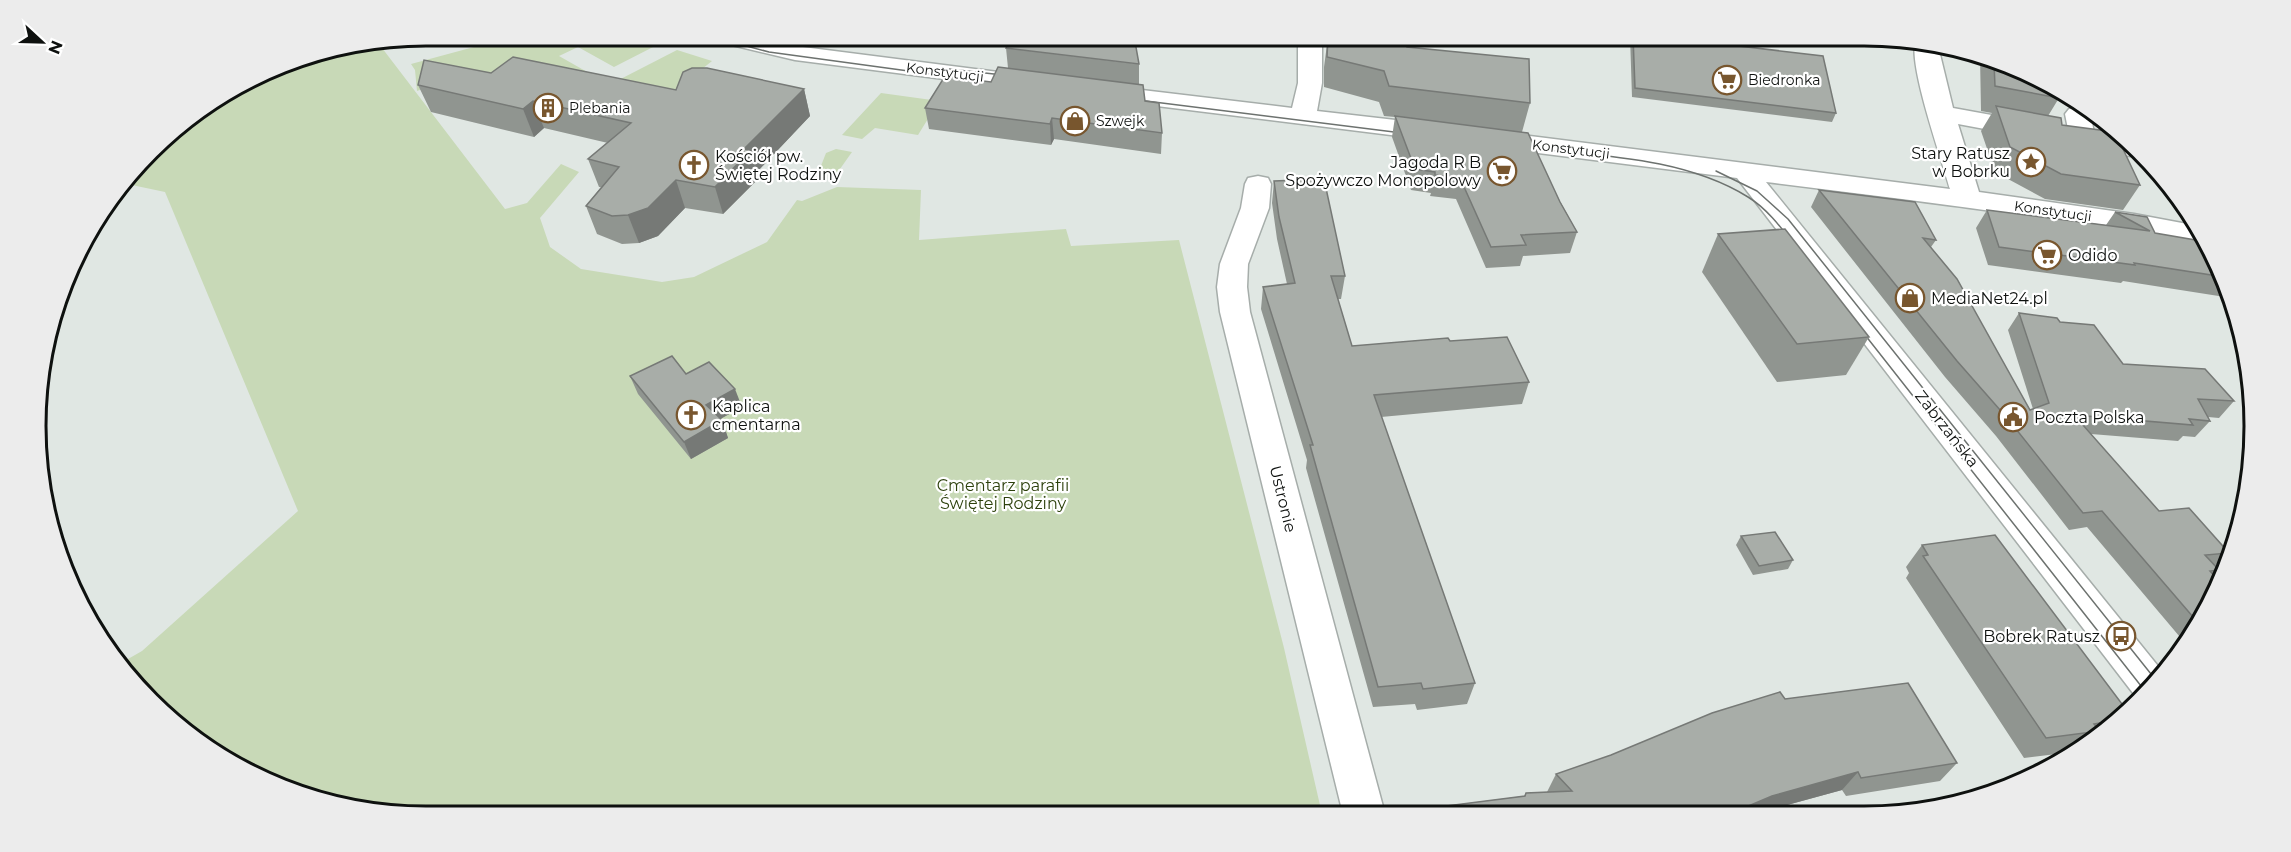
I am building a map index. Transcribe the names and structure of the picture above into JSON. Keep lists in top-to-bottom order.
{
  "streets": {
    "street": ["Konstytucji", "Zabrzańska", "Ustronie"]
  },
  "crossings": [
    ["Konstytucji", "Zabrzańska"]
  ],
  "parks": ["Cmentarz parafii Świętej Rodziny"],
  "places": {
    "supermarket": ["Biedronka", "Jagoda R B Spożywczo Monopolowy", "Odido"],
    "building": ["Plebania"],
    "shop": ["Szwejk", "MediaNet24.pl"],
    "place": ["Stary Ratusz w Bobrku"],
    "church": ["Kościół pw. Świętej Rodziny", "Kaplica cmentarna"],
    "public building": ["Poczta Polska"],
    "bus stop": ["Bobrek Ratusz"]
  },
  "north": "right"
}
